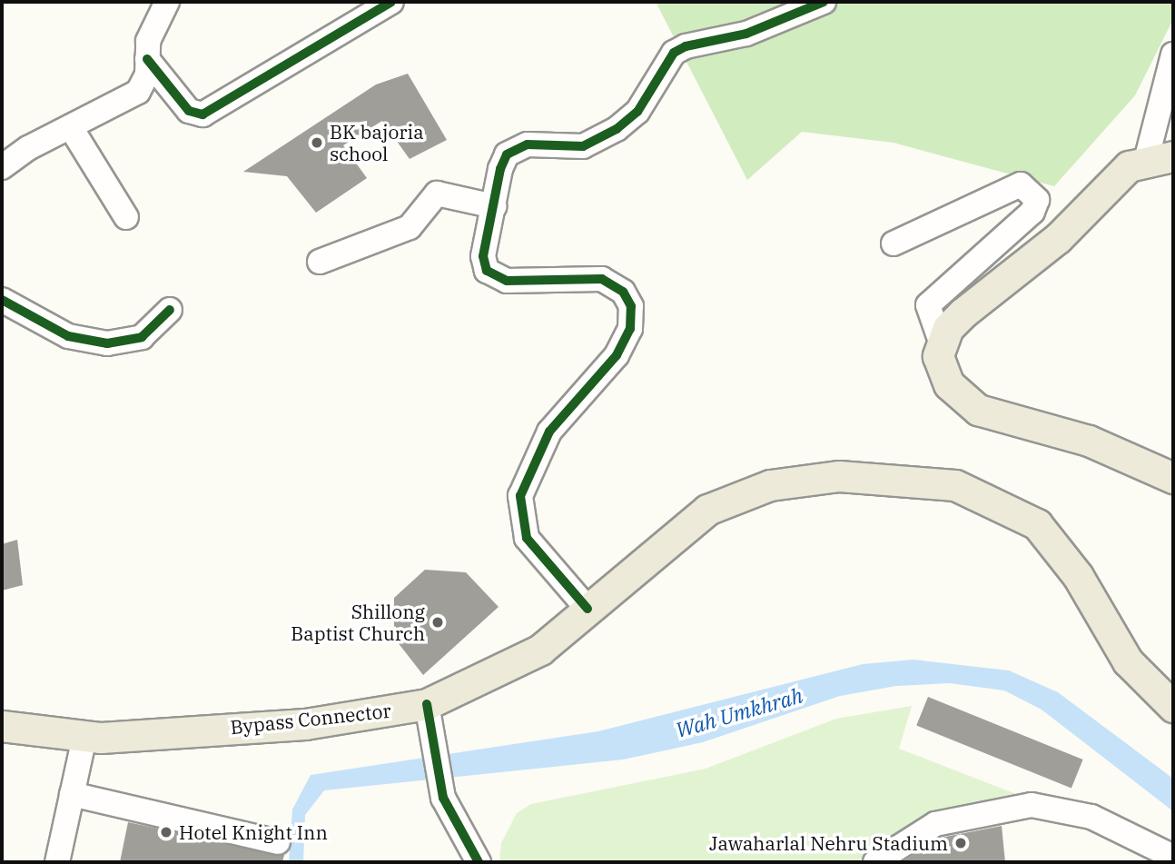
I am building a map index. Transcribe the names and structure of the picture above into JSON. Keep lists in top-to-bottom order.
{
  "streets": {
    "main road": ["Bypass Connector"]
  },
  "water": ["Wah Umkhrah"],
  "places": [
    "BK bajoria school",
    "Shillong Baptist Church",
    "Hotel Knight Inn",
    "Jawaharlal Nehru Stadium"
  ]
}
